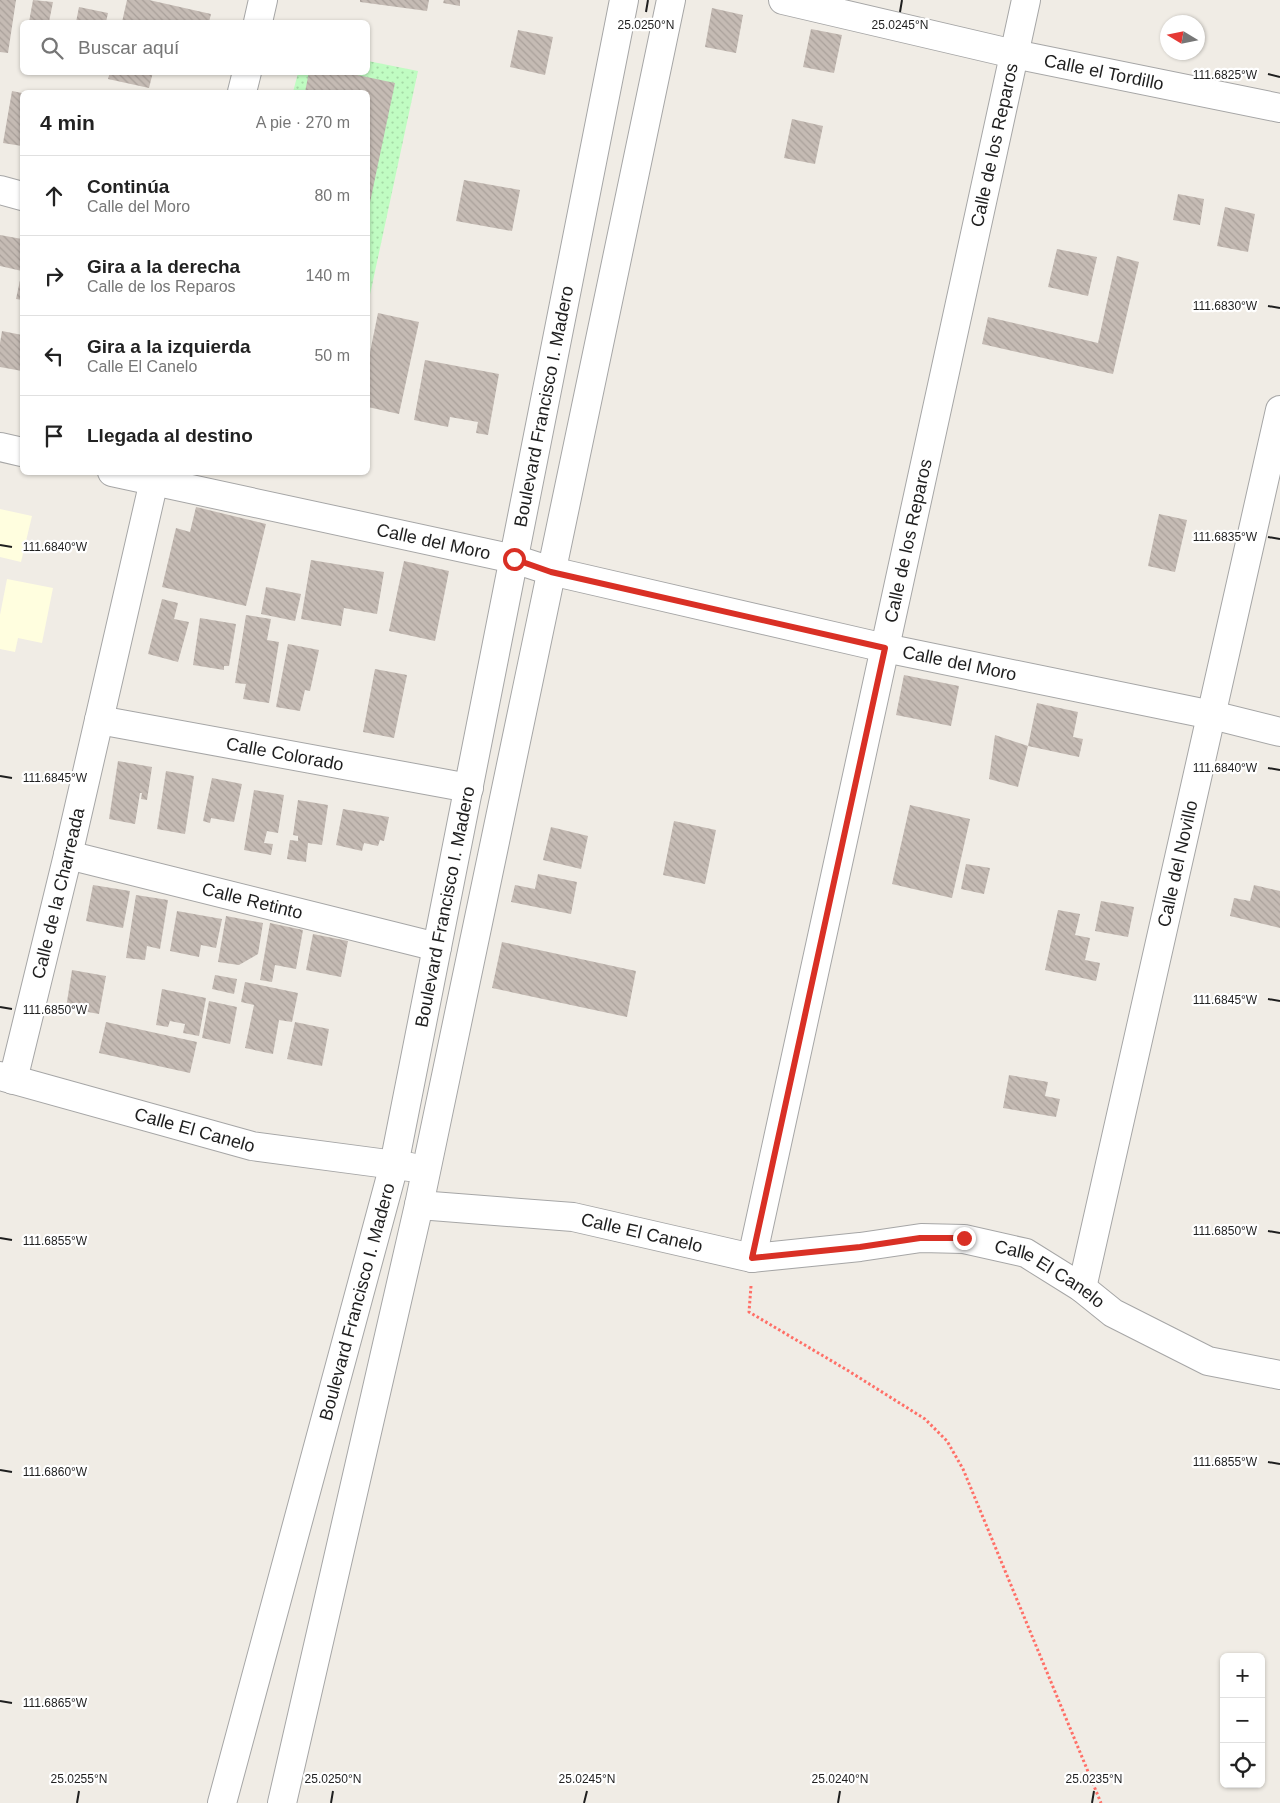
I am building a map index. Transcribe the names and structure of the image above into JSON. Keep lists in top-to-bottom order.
{
  "streets": {
    "street": [
      "Calle el Tordillo",
      "Calle de los Reparos",
      "Boulevard Francisco I. Madero",
      "Calle del Moro",
      "Calle Colorado",
      "Calle del Novillo",
      "Calle de la Charreada",
      "Calle Retinto",
      "Calle El Canelo"
    ]
  },
  "crossings": [
    ["Calle el Tordillo", "Calle de los Reparos"],
    ["Calle de los Reparos", "Calle del Moro"],
    ["Calle de los Reparos", "Calle El Canelo"],
    ["Boulevard Francisco I. Madero", "Calle del Moro"],
    ["Boulevard Francisco I. Madero", "Calle Colorado"],
    ["Boulevard Francisco I. Madero", "Calle Retinto"],
    ["Boulevard Francisco I. Madero", "Calle El Canelo"],
    ["Calle del Moro", "Calle del Novillo"],
    ["Calle del Moro", "Calle de la Charreada"],
    ["Calle Colorado", "Calle de la Charreada"],
    ["Calle del Novillo", "Calle El Canelo"],
    ["Calle de la Charreada", "Calle Retinto"],
    ["Calle de la Charreada", "Calle El Canelo"]
  ],
  "north": "left",
  "page": {
    "search": "Buscar aquí",
    "heading": ["4 min", "A pie · 270 m"],
    "list": [
      ["Continúa", "Calle del Moro", "80 m"],
      ["Gira a la derecha", "Calle de los Reparos", "140 m"],
      ["Gira a la izquierda", "Calle El Canelo", "50 m"],
      "Llegada al destino"
    ],
    "map_buttons": ["+", "−"]
  },
  "coordinates": [
    "25.0250°N",
    "25.0245°N",
    "111.6825°W",
    "111.6830°W",
    "111.6835°W",
    "111.6840°W",
    "111.6845°W",
    "111.6850°W",
    "111.6855°W",
    "111.6860°W",
    "111.6865°W",
    "25.0255°N",
    "25.0240°N",
    "25.0235°N"
  ]
}
